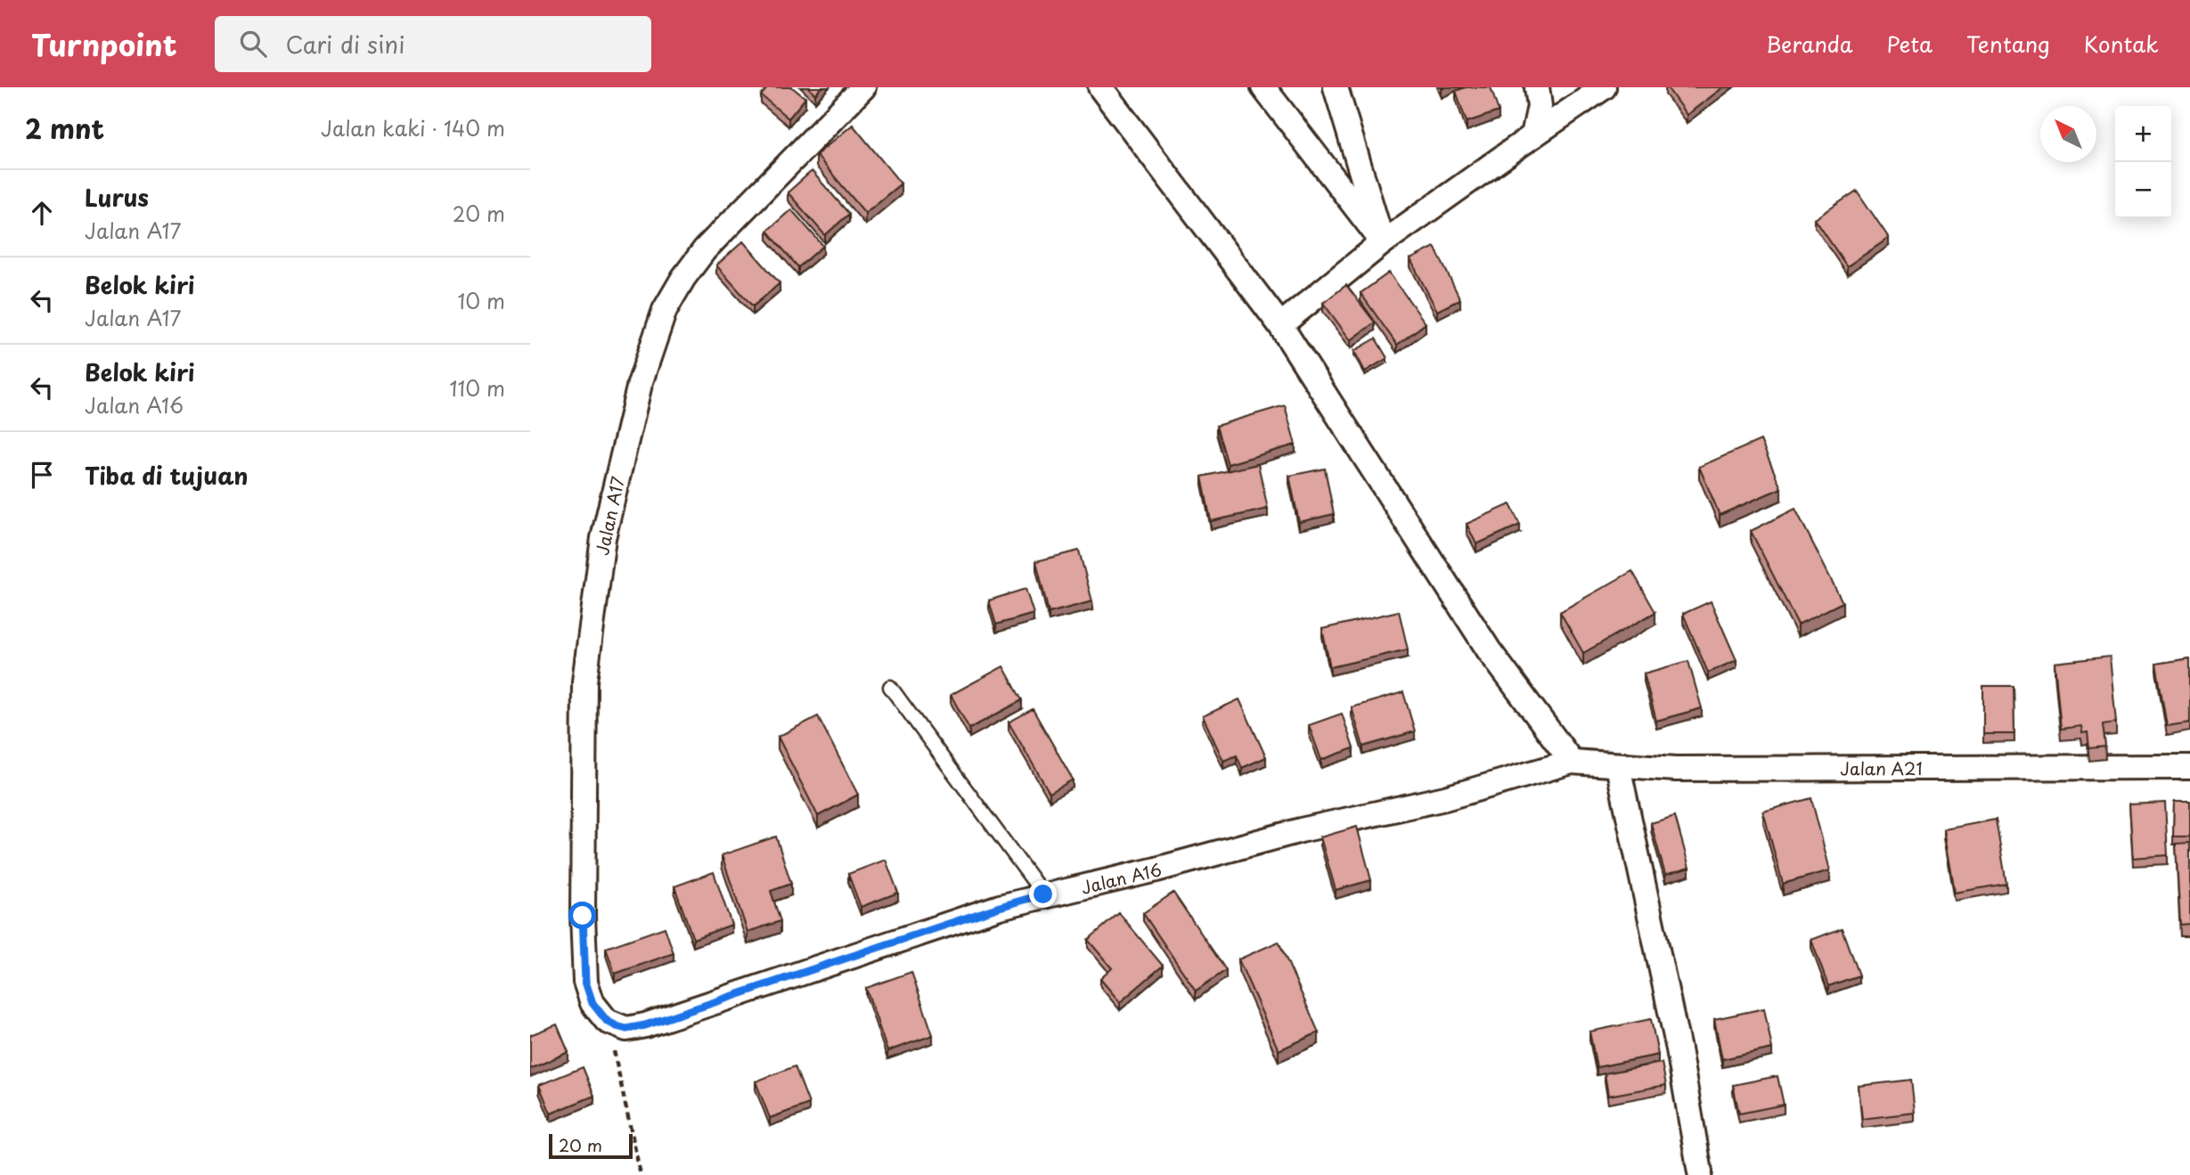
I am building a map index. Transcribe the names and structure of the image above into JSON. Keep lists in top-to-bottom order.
{
  "streets": {
    "street": ["Jalan A17", "Jalan A21", "Jalan A16"]
  },
  "crossings": [
    ["Jalan A17", "Jalan A16"],
    ["Jalan A21", "Jalan A16"]
  ],
  "scale_bar": "20 m",
  "north": "top left",
  "page": {
    "header": "Turnpoint",
    "search": "Cari di sini",
    "nav": [
      "Beranda",
      "Peta",
      "Tentang",
      "Kontak"
    ],
    "heading": ["2 mnt", "Jalan kaki · 140 m"],
    "map_buttons": ["+", "−"],
    "list": [
      ["Lurus", "Jalan A17", "20 m"],
      ["Belok kiri", "Jalan A17", "10 m"],
      ["Belok kiri", "Jalan A16", "110 m"],
      "Tiba di tujuan"
    ],
    "scale": "20 m"
  }
}
